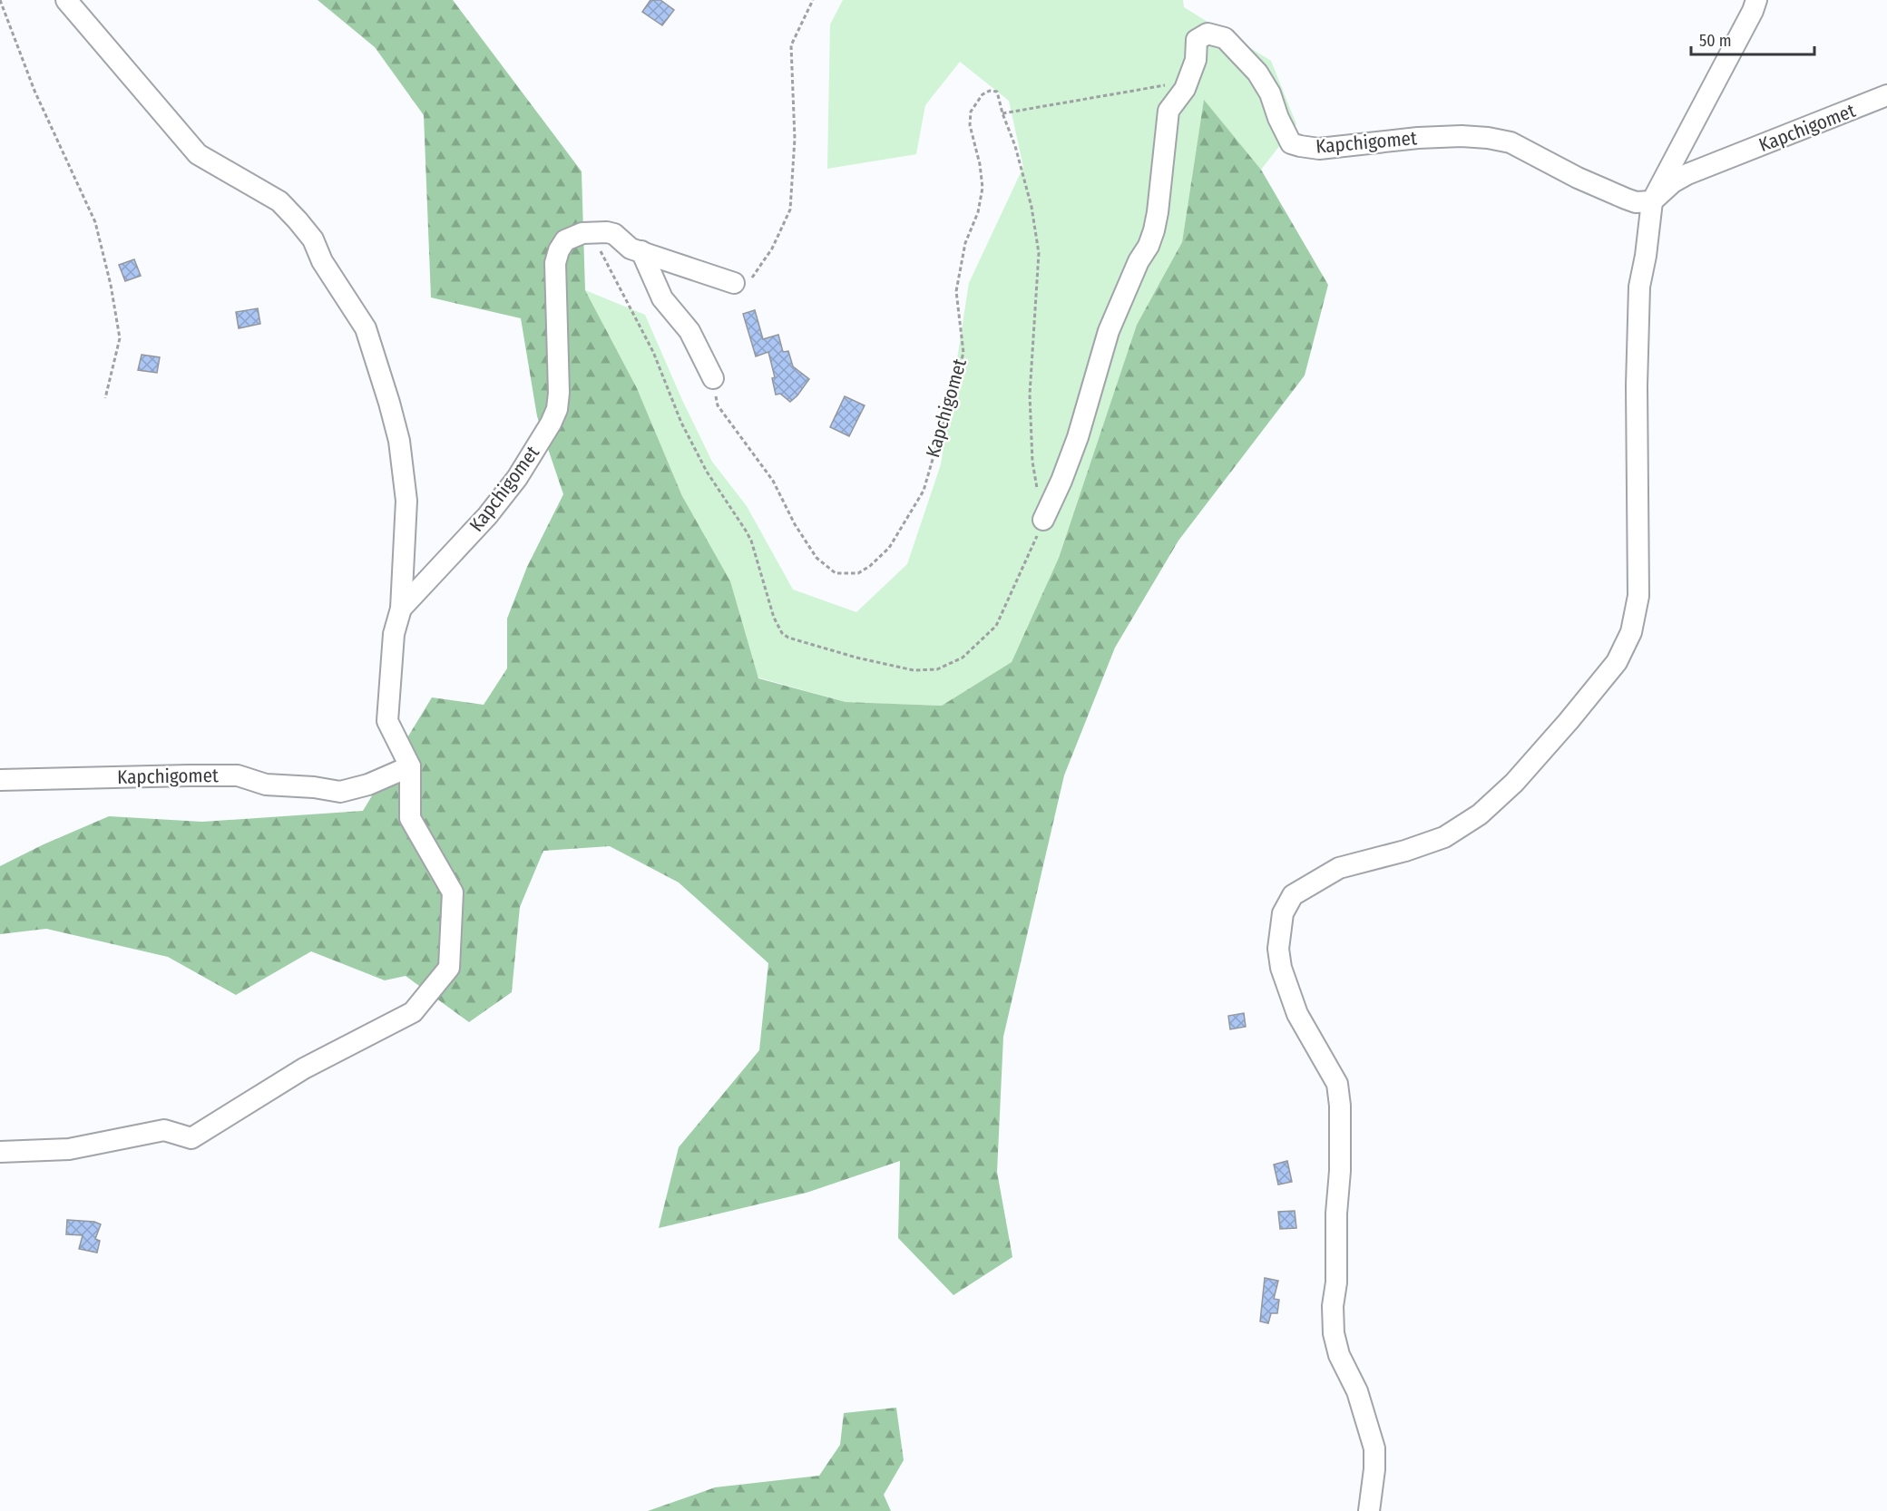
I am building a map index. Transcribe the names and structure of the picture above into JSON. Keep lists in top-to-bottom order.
{
  "streets": {
    "street": ["Kapchigomet"]
  },
  "scale_bar": "50 m"
}
